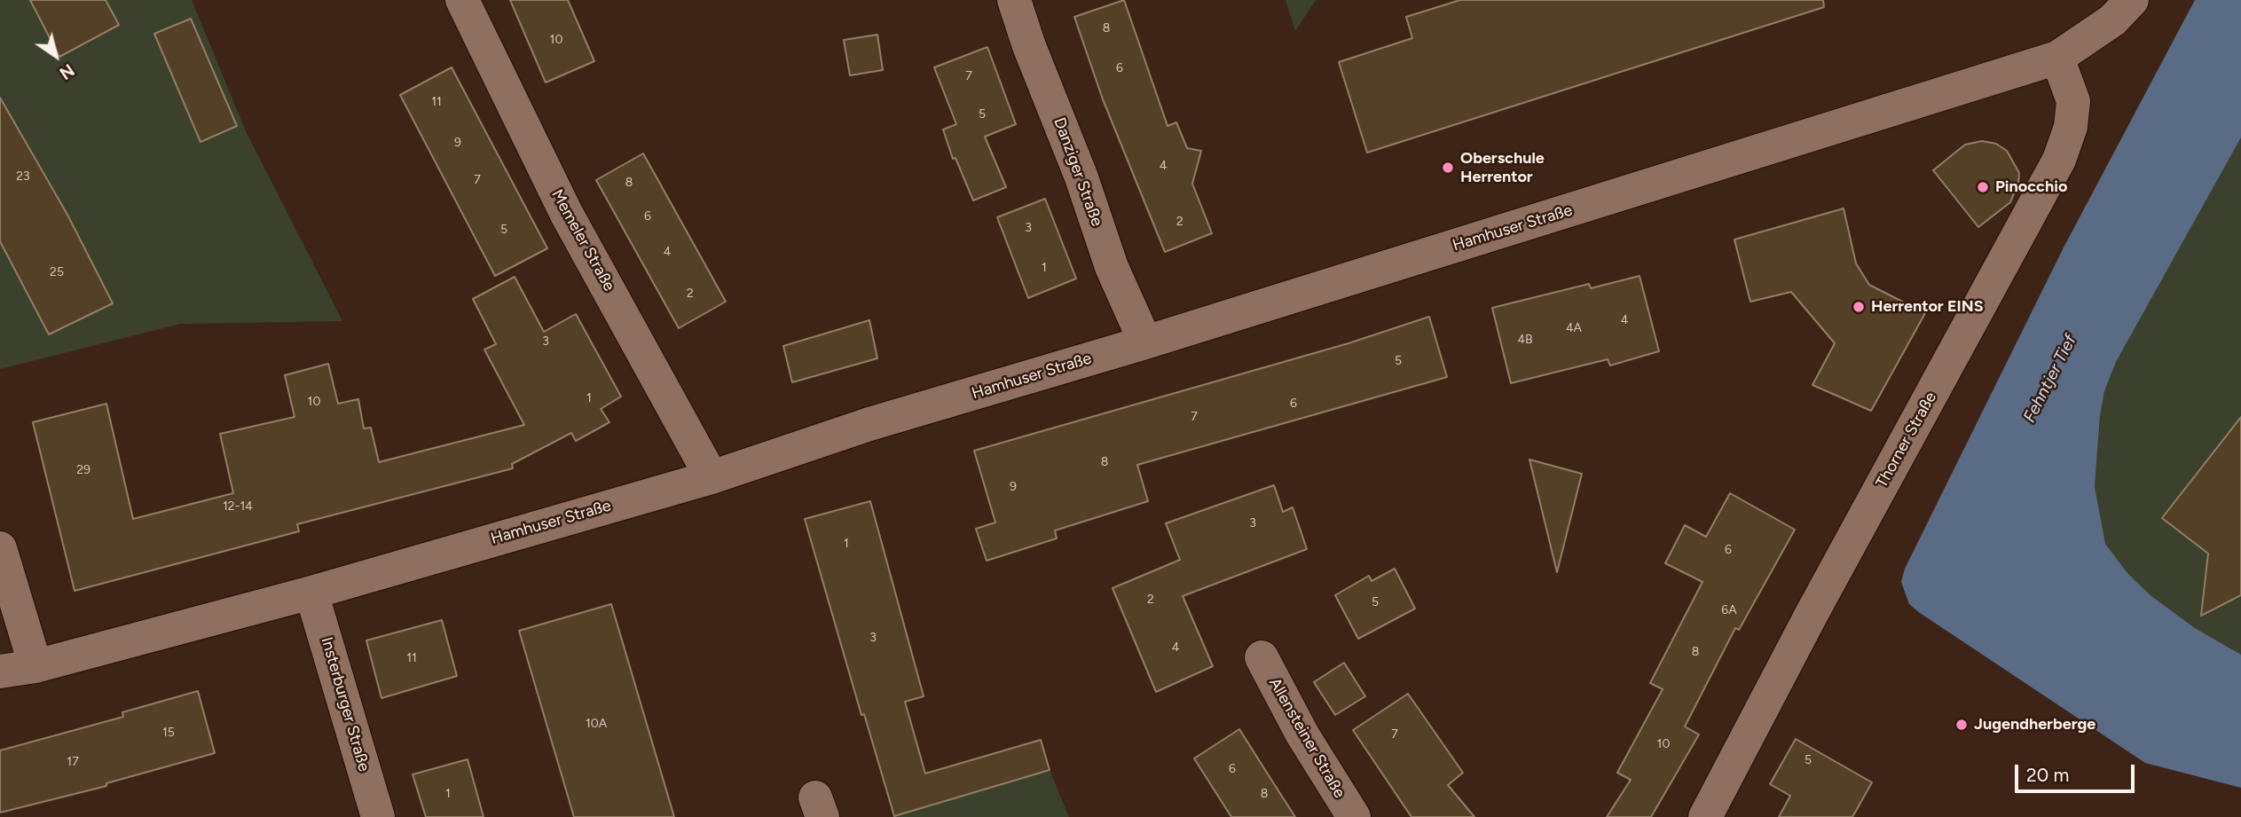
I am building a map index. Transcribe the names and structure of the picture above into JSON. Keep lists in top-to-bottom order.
{
  "streets": {
    "street": [
      "Danziger Straße",
      "Hamhuser Straße",
      "Memeler Straße",
      "Thorner Straße",
      "Insterburger Straße",
      "Allensteiner Straße"
    ]
  },
  "crossings": [
    ["Danziger Straße", "Hamhuser Straße"],
    ["Hamhuser Straße", "Memeler Straße"],
    ["Hamhuser Straße", "Thorner Straße"],
    ["Hamhuser Straße", "Insterburger Straße"]
  ],
  "water": ["Fehntjer Tief"],
  "places": [
    "Oberschule Herrentor",
    "Pinocchio",
    "Herrentor EINS",
    "Jugendherberge"
  ],
  "house_numbers": [
    "8",
    "10",
    "6",
    "7",
    "11",
    "5",
    "9",
    "4",
    "23",
    "7",
    "8",
    "6",
    "2",
    "3",
    "5",
    "4",
    "1",
    "25",
    "2",
    "4",
    "4A",
    "4B",
    "3",
    "5",
    "1",
    "10",
    "6",
    "7",
    "8",
    "29",
    "9",
    "12-14",
    "3",
    "1",
    "6",
    "2",
    "5",
    "6A",
    "3",
    "4",
    "8",
    "11",
    "10A",
    "15",
    "7",
    "10",
    "5",
    "17",
    "6",
    "1",
    "8"
  ],
  "scale_bar": "20 m",
  "north": "bottom right"
}
